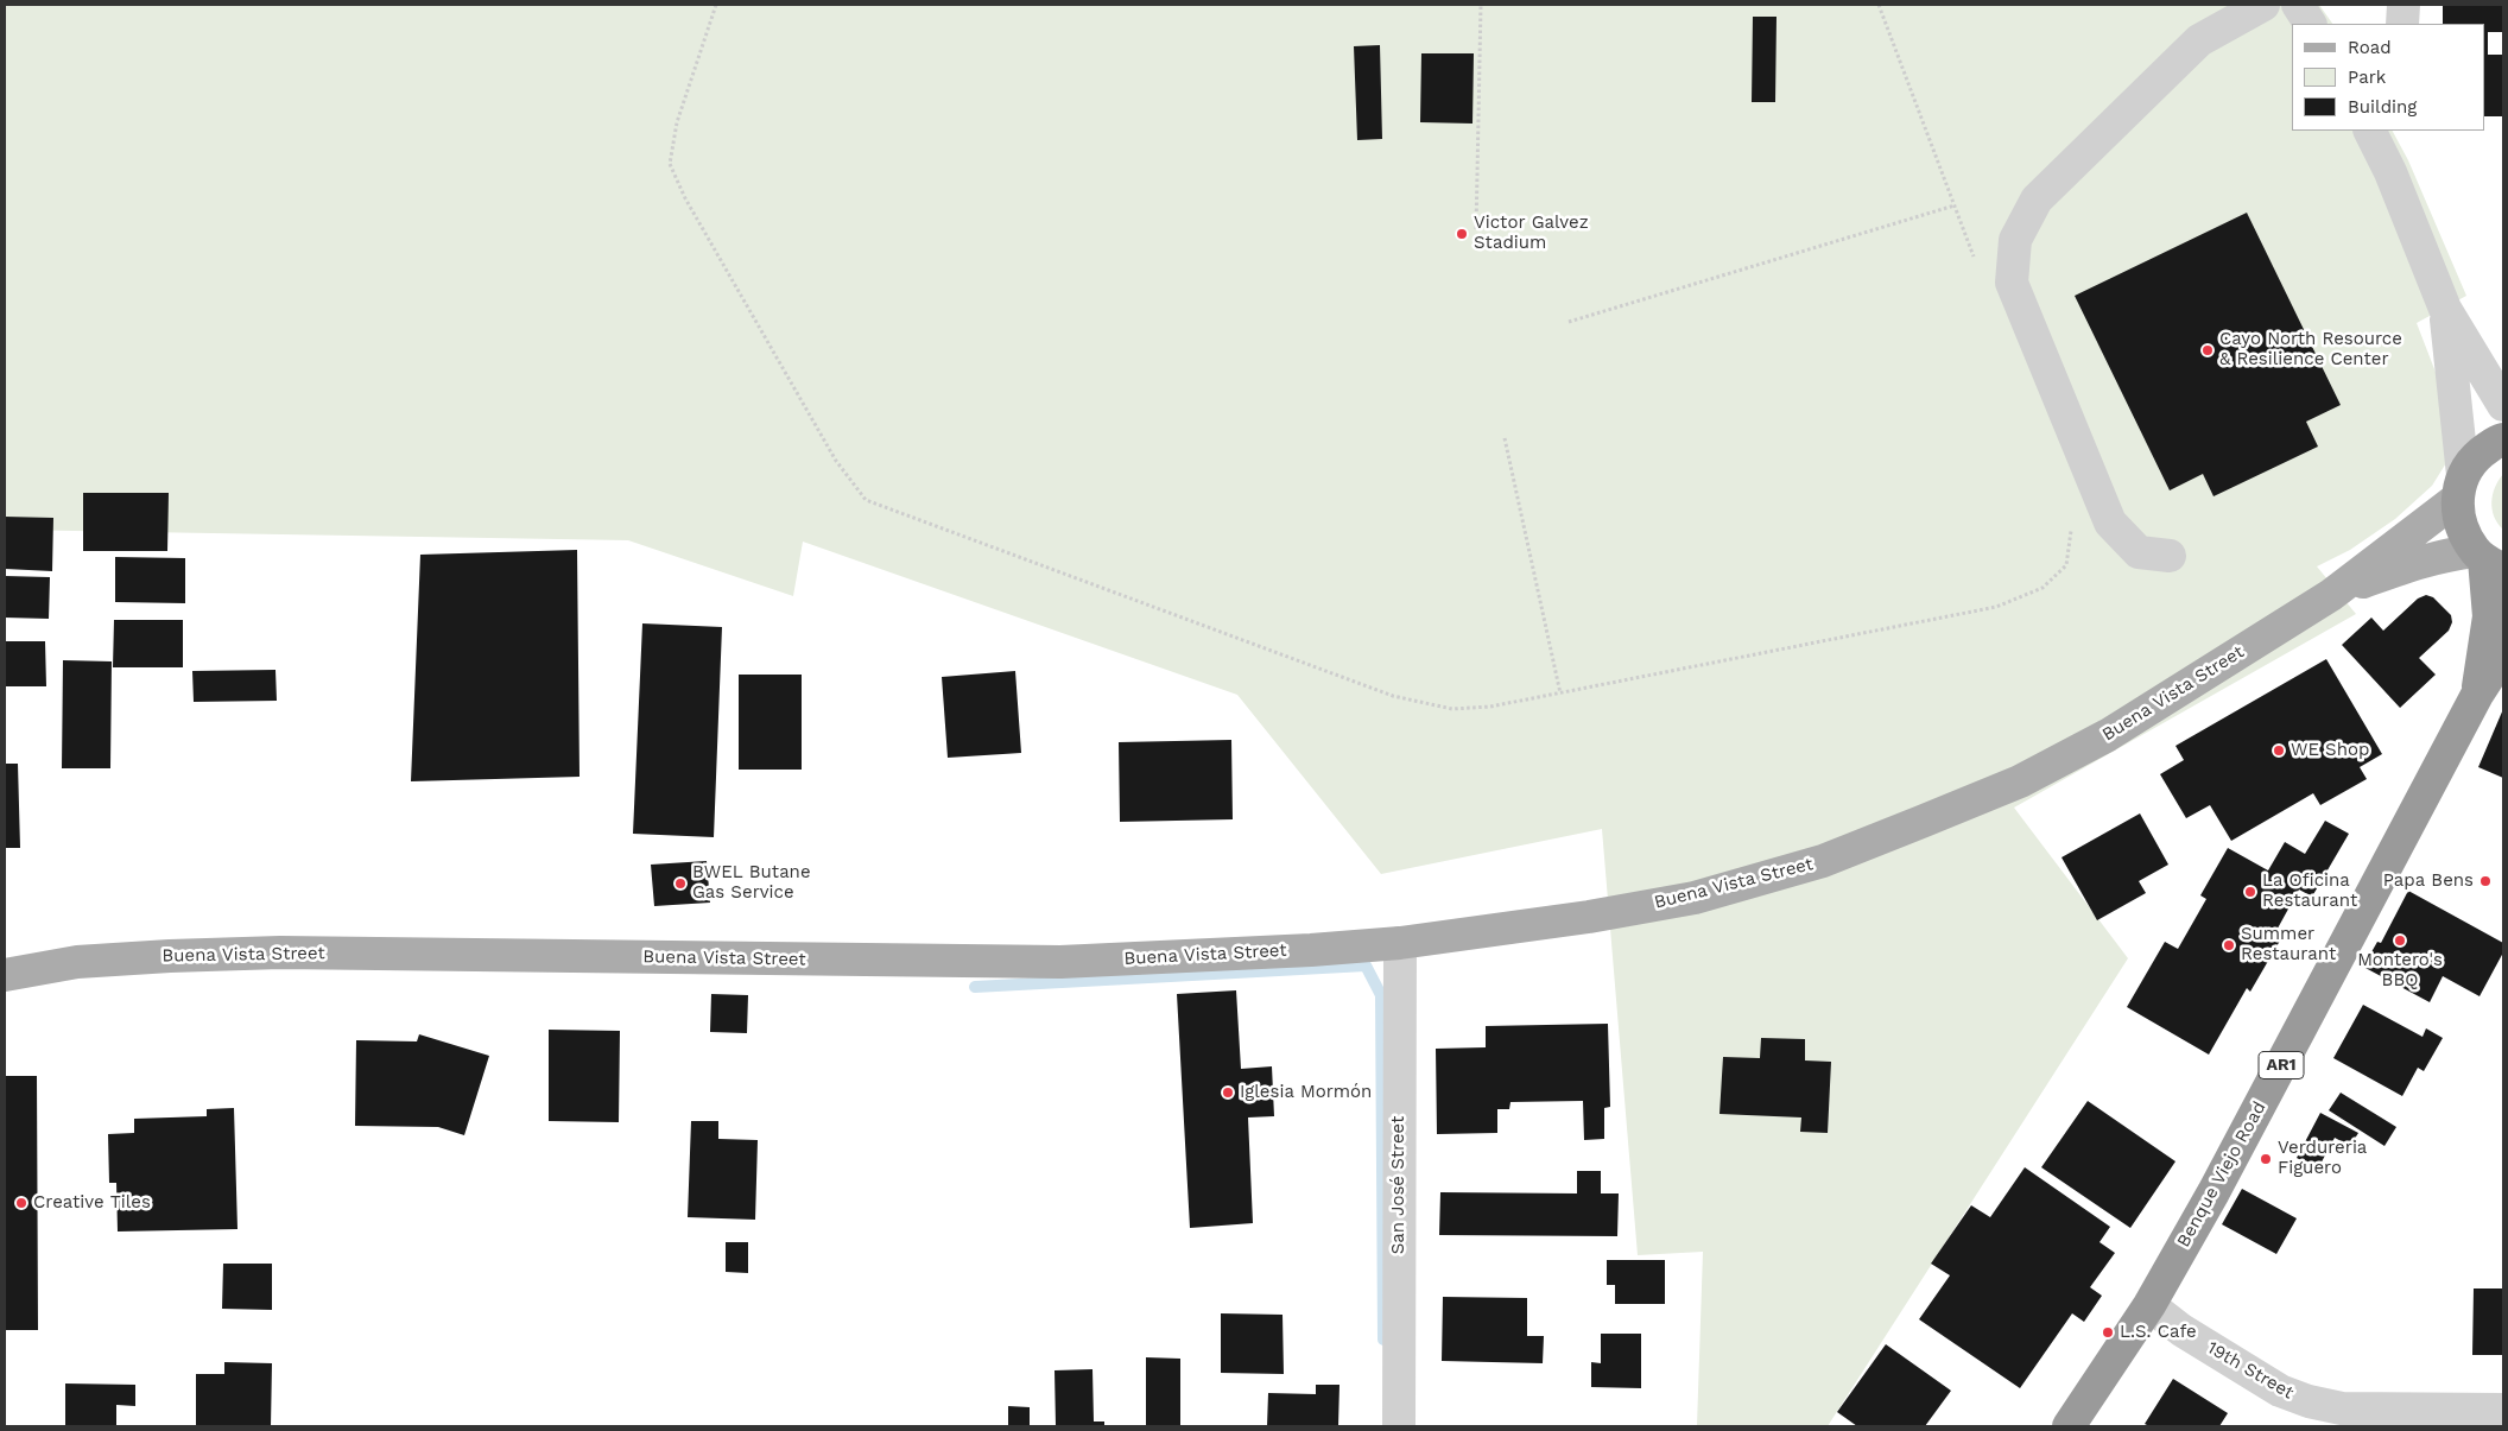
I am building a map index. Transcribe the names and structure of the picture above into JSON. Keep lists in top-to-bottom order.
{
  "streets": {
    "highway": ["AR1", "Benque Viejo Road"],
    "main road": ["Buena Vista Street"],
    "street": ["San José Street", "19th Street"]
  },
  "crossings": [
    ["Buena Vista Street", "Benque Viejo Road"],
    ["Buena Vista Street", "San José Street"],
    ["Benque Viejo Road", "19th Street"]
  ],
  "places": [
    "Victor Galvez Stadium",
    "Cayo North Resource & Resilience Center",
    "WE Shop",
    "Papa Bens",
    "BWEL Butane Gas Service",
    "La Oficina Restaurant",
    "Montero's BBQ",
    "Summer Restaurant",
    "Iglesia Mormón",
    "Verdureria Figuero",
    "Creative Tiles",
    "L.S. Cafe"
  ],
  "legend": ["Road", "Park", "Building"]
}
